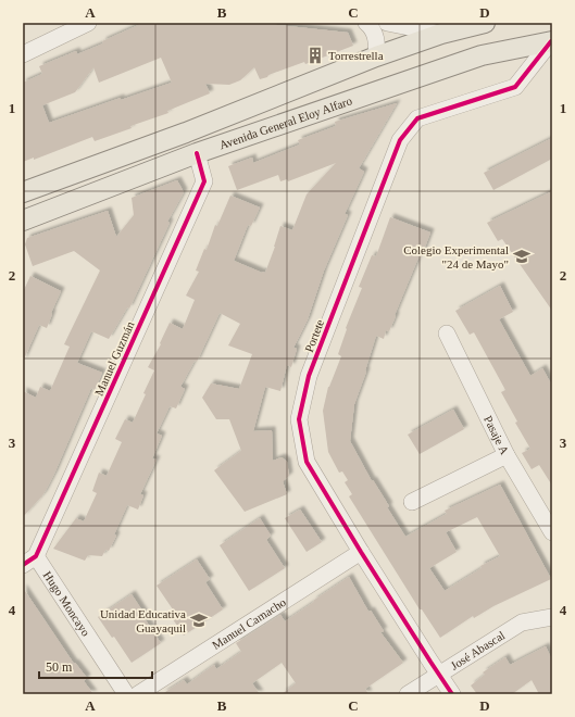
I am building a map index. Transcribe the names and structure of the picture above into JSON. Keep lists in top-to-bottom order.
{
  "streets": {
    "main road": ["Avenida General Eloy Alfaro"],
    "street": [
      "Portete",
      "Manuel Guzmán",
      "Pasaje A",
      "Hugo Moncayo",
      "Manuel Camacho",
      "José Abascal"
    ]
  },
  "crossings": [
    ["Avenida General Eloy Alfaro", "Portete"],
    ["Avenida General Eloy Alfaro", "Manuel Guzmán"],
    ["Portete", "Manuel Camacho"],
    ["Portete", "José Abascal"],
    ["Manuel Guzmán", "Hugo Moncayo"]
  ],
  "places": {
    "building": ["Torrestrella"],
    "school or university": ["Colegio Experimental \"24 de Mayo\"", "Unidad Educativa Guayaquil"]
  },
  "scale_bar": "50 m",
  "grid": {
    "columns": [
      "A",
      "B",
      "C",
      "D"
    ],
    "rows": [
      "1",
      "2",
      "3",
      "4"
    ]
  }
}
